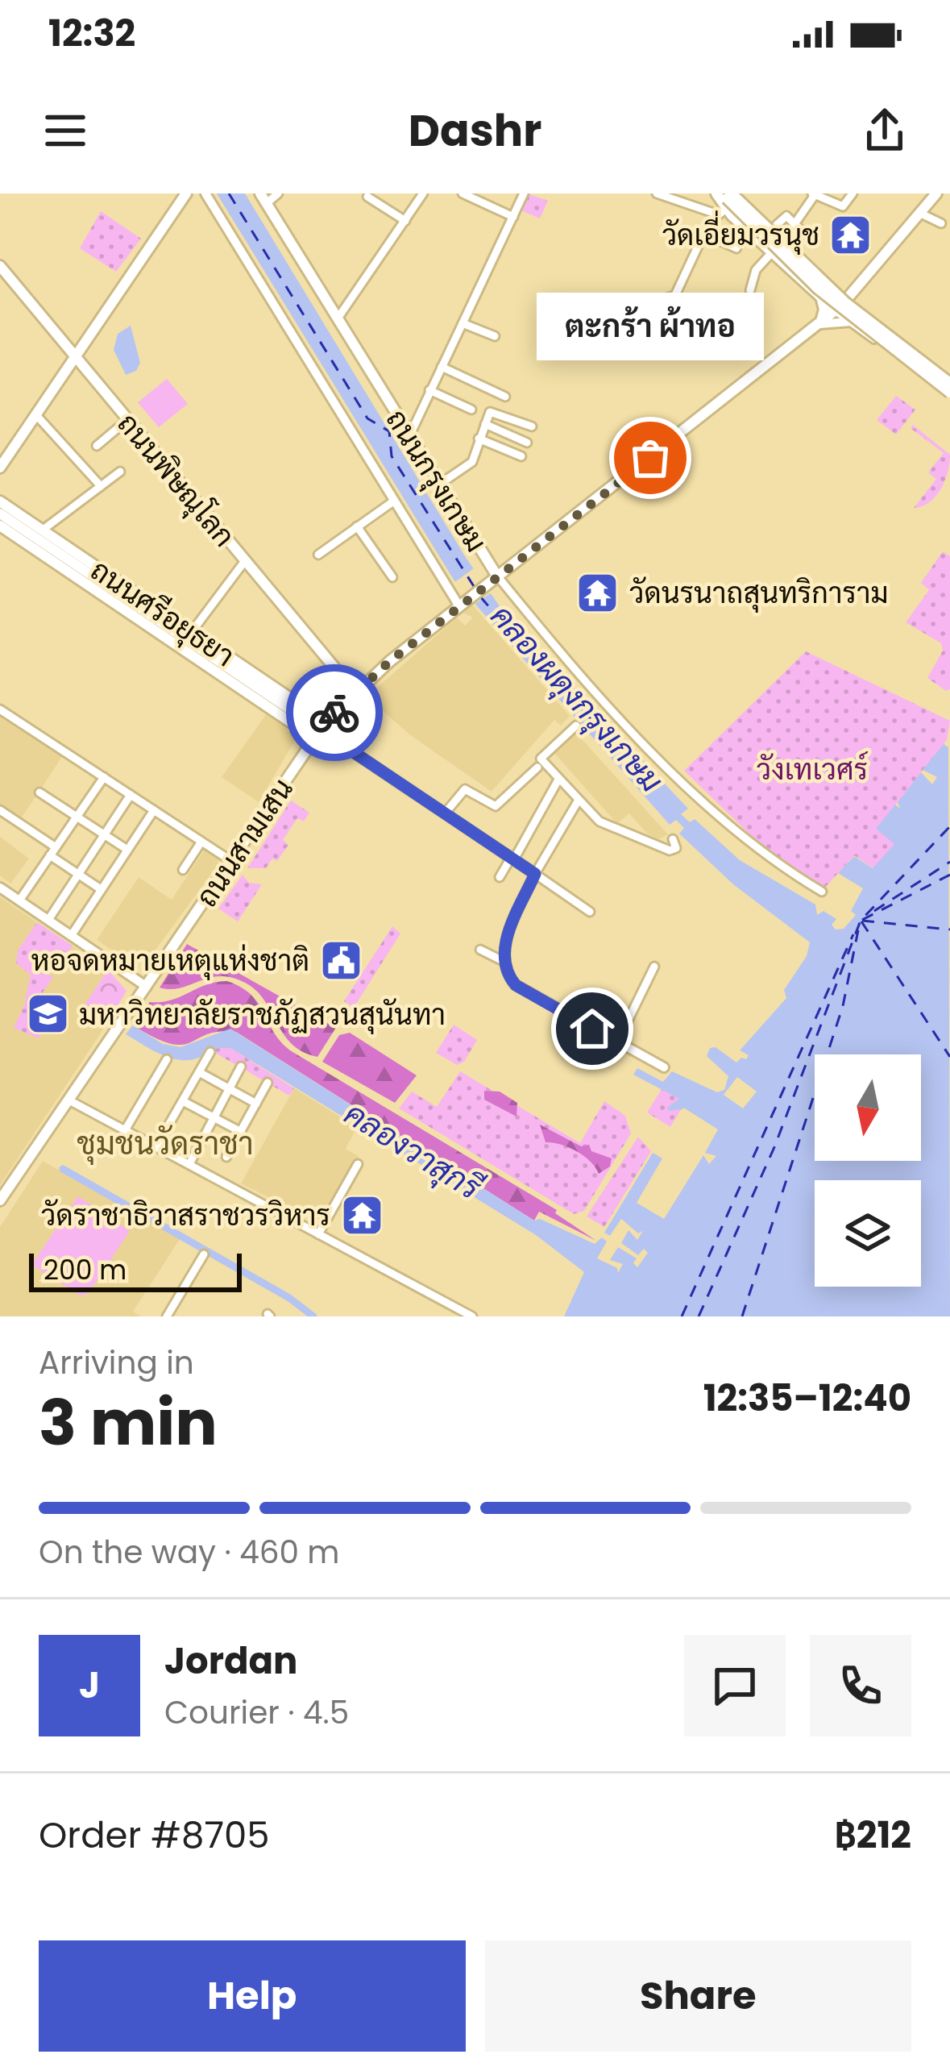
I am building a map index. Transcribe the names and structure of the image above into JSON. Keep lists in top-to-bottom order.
{
  "streets": {
    "main road": [
      "ถนนพิษณุโลก",
      "ถนนกรุงเกษม",
      "ถนนศรีอยุธยา",
      "ถนนสามเสน"
    ]
  },
  "crossings": [
    ["ถนนพิษณุโลก", "ถนนสามเสน"],
    ["ถนนกรุงเกษม", "ถนนสามเสน"],
    ["ถนนศรีอยุธยา", "ถนนสามเสน"]
  ],
  "districts": ["ชุมชนวัดราชา"],
  "water": ["คลองผดุงกรุงเกษม", "คลองวาสุกรี"],
  "parks": ["วังเทเวศร์"],
  "places": {
    "temple": ["วัดเอี่ยมวรนุช", "วัดนรนาถสุนทริการาม", "วัดราชาธิวาสราชวรวิหาร"],
    "other": ["ตะกร้า ผ้าทอ"],
    "public building": ["หอจดหมายเหตุแห่งชาติ"],
    "school or university": ["มหาวิทยาลัยราชภัฏสวนสุนันทา"]
  },
  "scale_bar": "200 m",
  "north": "bottom",
  "page": {
    "status": "12:32",
    "header": "Dashr",
    "bubble": "ตะกร้า ผ้าทอ",
    "scale": "200 m",
    "heading": ["3 min", "Arriving in", "12:35–12:40"],
    "panel": [
      "Jordan",
      "Courier · 4.5",
      "Order #8705",
      "฿212"
    ],
    "bar": "On the way · 460 m",
    "round": "J",
    "buttons": ["Help", "Share"]
  }
}
